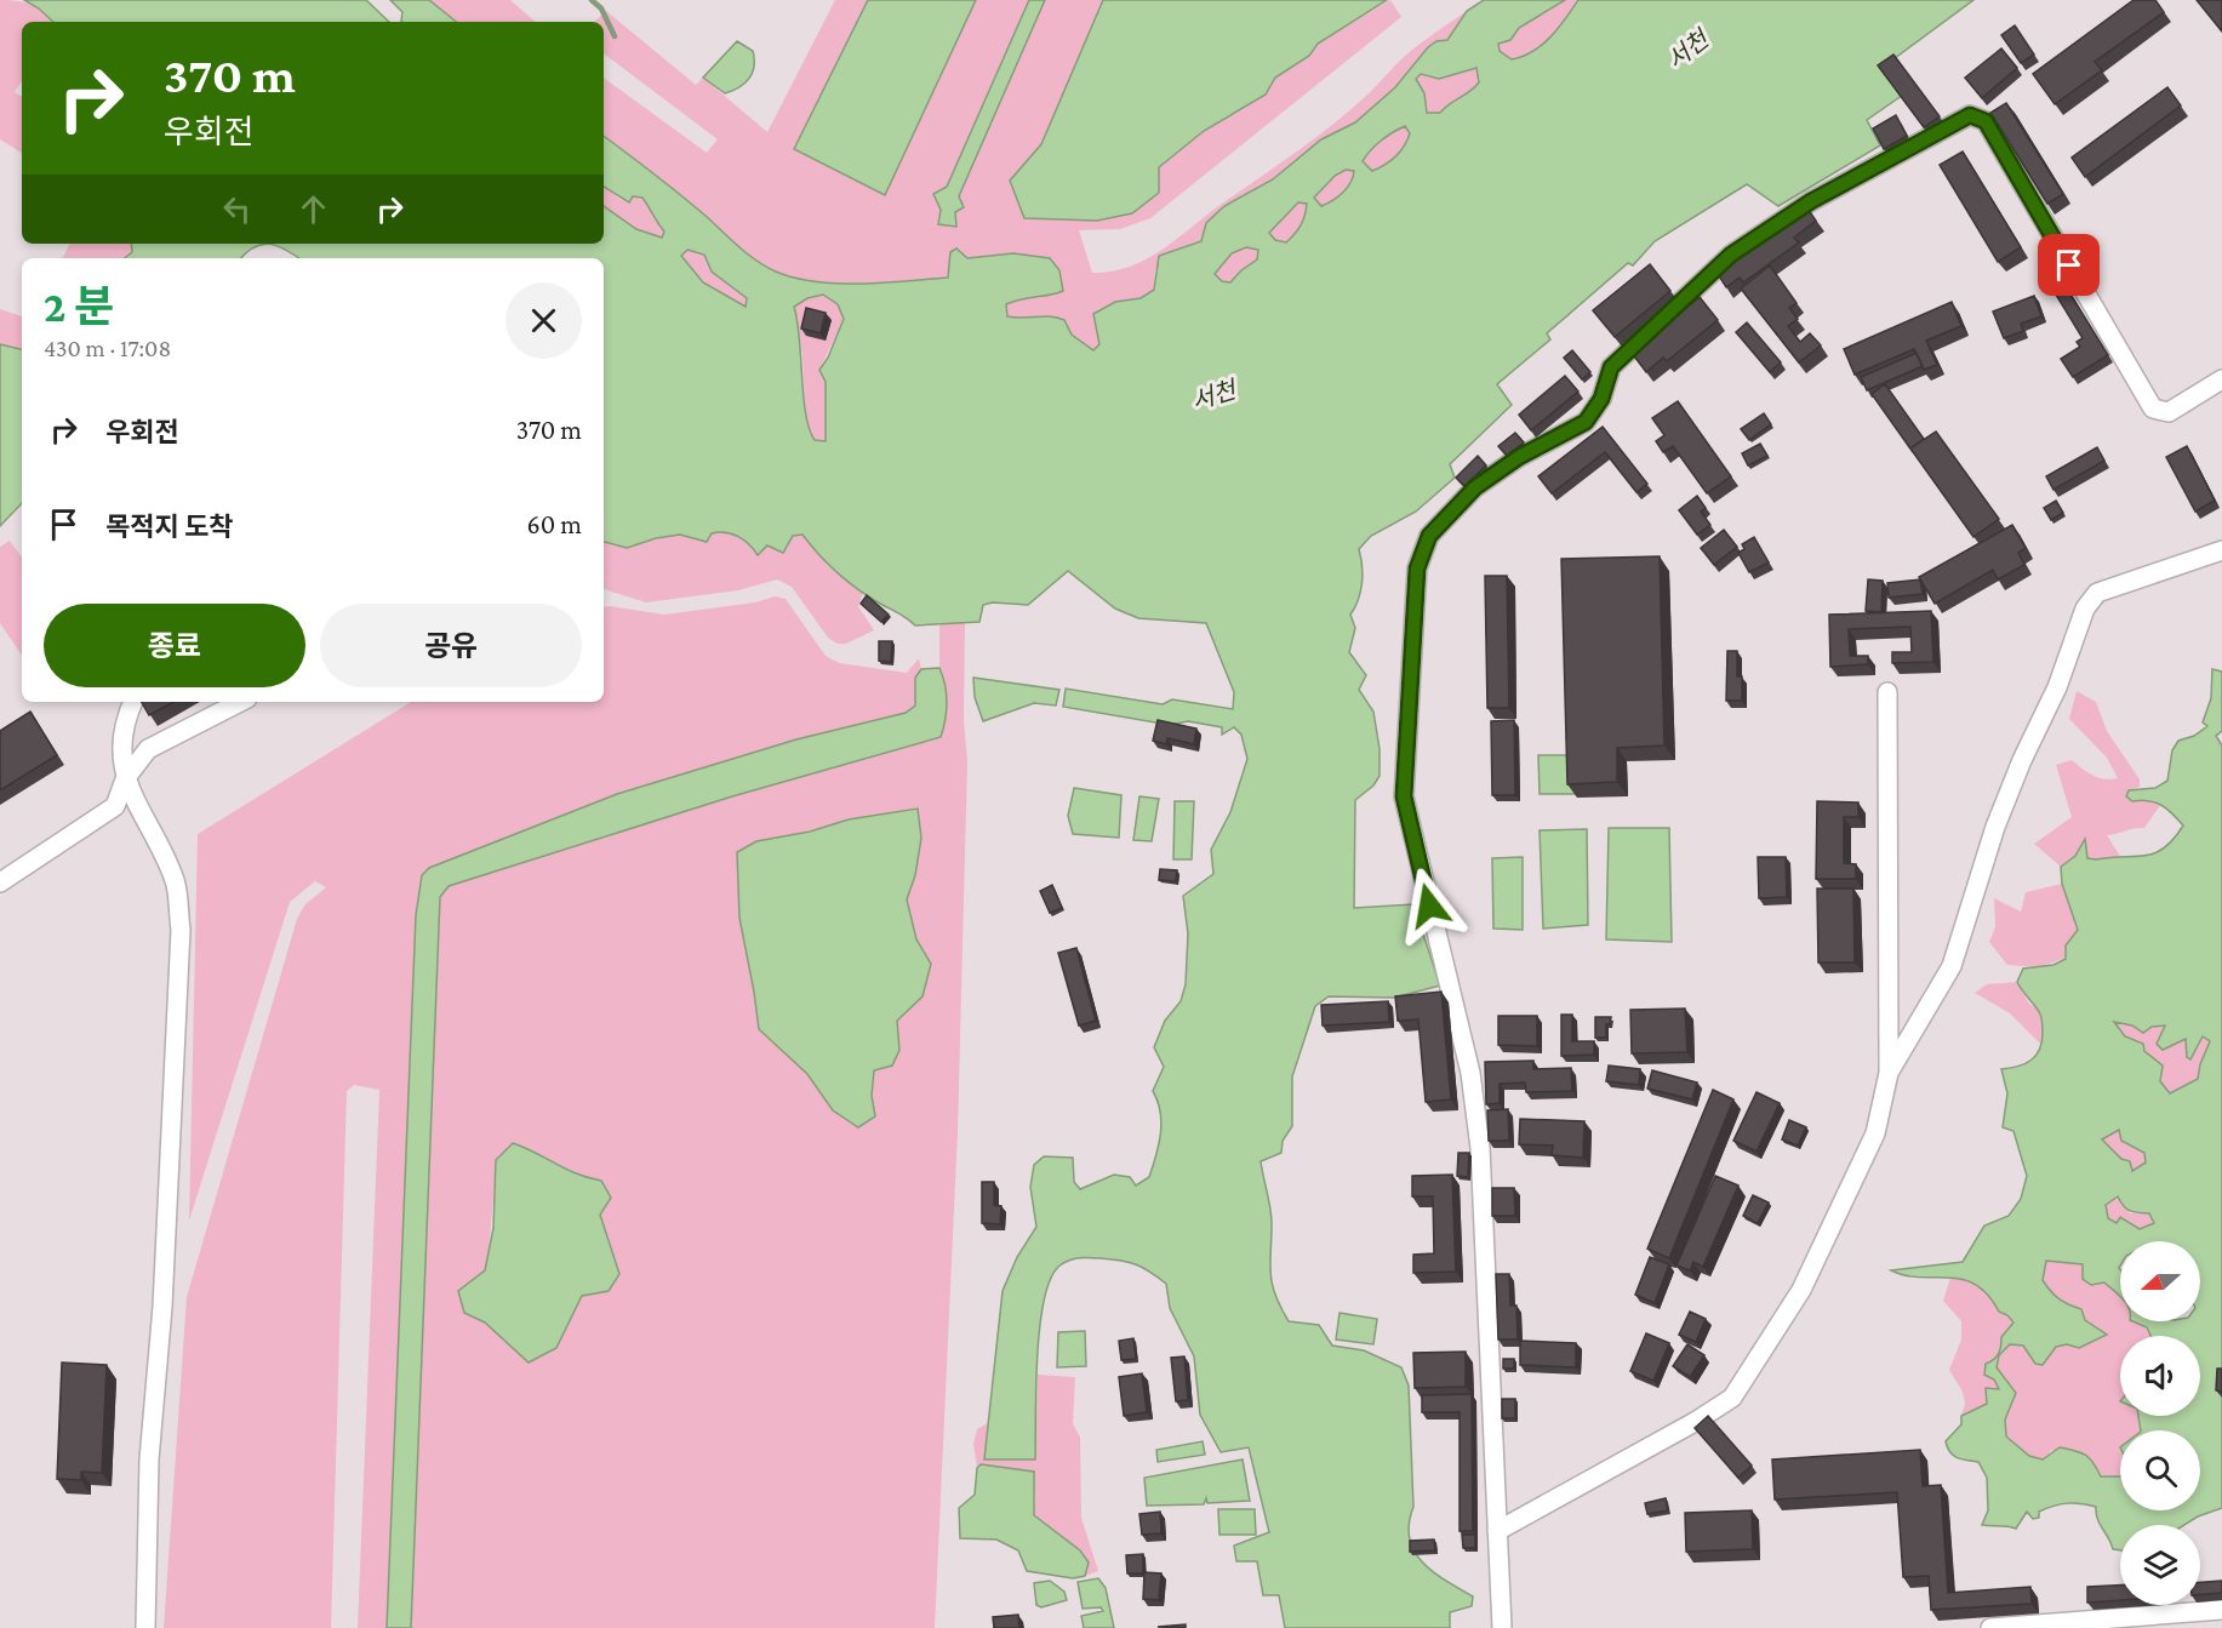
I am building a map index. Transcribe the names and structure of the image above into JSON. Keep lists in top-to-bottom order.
{
  "water": ["서천"],
  "north": "left",
  "page": {
    "turn": ["370 m", "우회전"],
    "heading": ["2 분", "430 m · 17:08"],
    "list": [
      {
        "name": "우회전",
        "value": "370 m"
      },
      {
        "name": "목적지 도착",
        "value": "60 m"
      }
    ],
    "buttons": ["종료", "공유"]
  }
}
